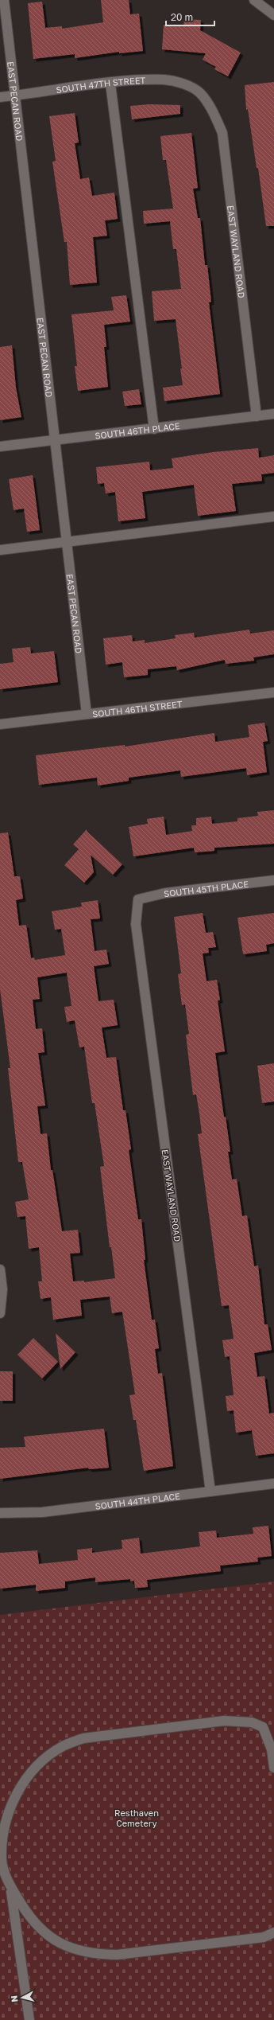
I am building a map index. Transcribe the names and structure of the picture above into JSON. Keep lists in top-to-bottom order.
{
  "streets": {
    "street": [
      "SOUTH 47TH STREET",
      "EAST PECAN ROAD",
      "EAST WAYLAND ROAD",
      "SOUTH 46TH PLACE",
      "SOUTH 46TH STREET",
      "SOUTH 45TH PLACE",
      "SOUTH 44TH PLACE"
    ]
  },
  "crossings": [
    ["SOUTH 47TH STREET", "EAST PECAN ROAD"],
    ["SOUTH 47TH STREET", "EAST WAYLAND ROAD"],
    ["EAST PECAN ROAD", "SOUTH 46TH PLACE"],
    ["EAST PECAN ROAD", "SOUTH 46TH STREET"],
    ["EAST WAYLAND ROAD", "SOUTH 46TH PLACE"],
    ["EAST WAYLAND ROAD", "SOUTH 45TH PLACE"],
    ["EAST WAYLAND ROAD", "SOUTH 44TH PLACE"]
  ],
  "parks": ["Resthaven Cemetery"],
  "scale_bar": "20 m",
  "north": "left"
}
